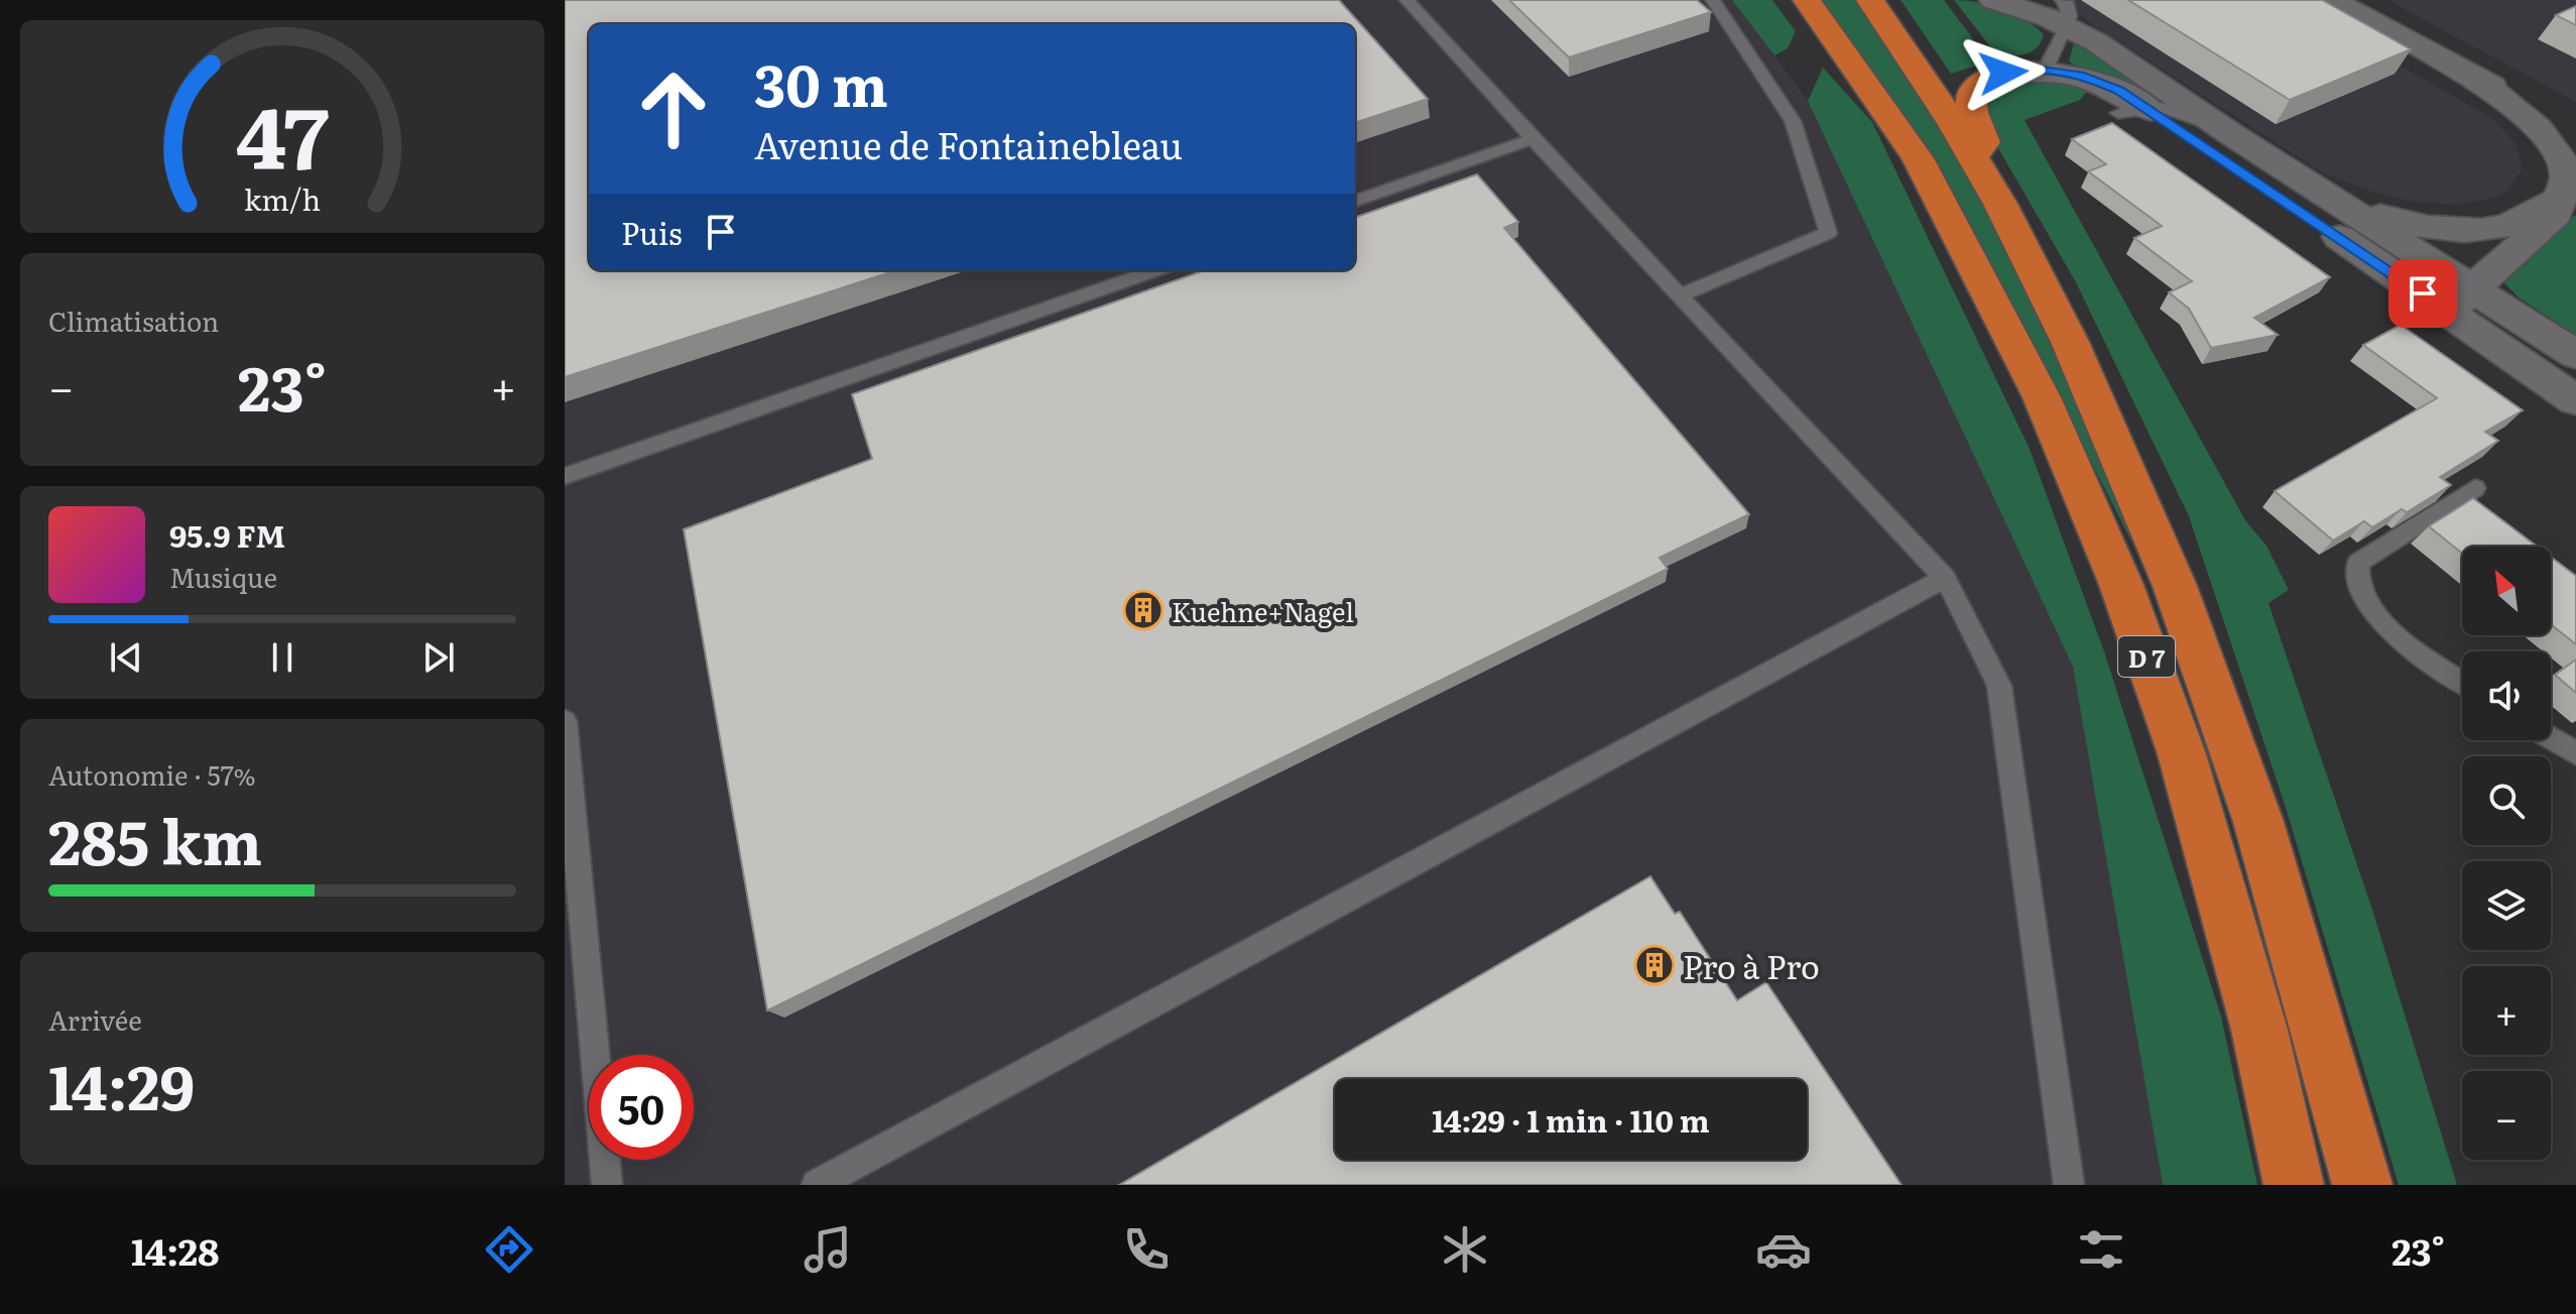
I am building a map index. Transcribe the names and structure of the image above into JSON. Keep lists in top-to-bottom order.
{
  "streets": {
    "highway": ["D 7"]
  },
  "places": {
    "building": ["Kuehne+Nagel", "Pro à Pro"]
  },
  "north": "top left",
  "page": {
    "turn": ["30 m", "Avenue de Fontainebleau"],
    "then": "Puis",
    "tile": [
      "Climatisation",
      ["Autonomie · 57%", "285 km"],
      ["Arrivée", "14:29"]
    ],
    "heat": ["−", "23°", "+"],
    "song": ["95.9 FM", "Musique"],
    "map_buttons": ["+", "−"],
    "limit": "50",
    "trip": "14:29 · 1 min · 110 m",
    "tabs": ["14:28", "23°"],
    "gauge": ["47", "km/h"]
  }
}
